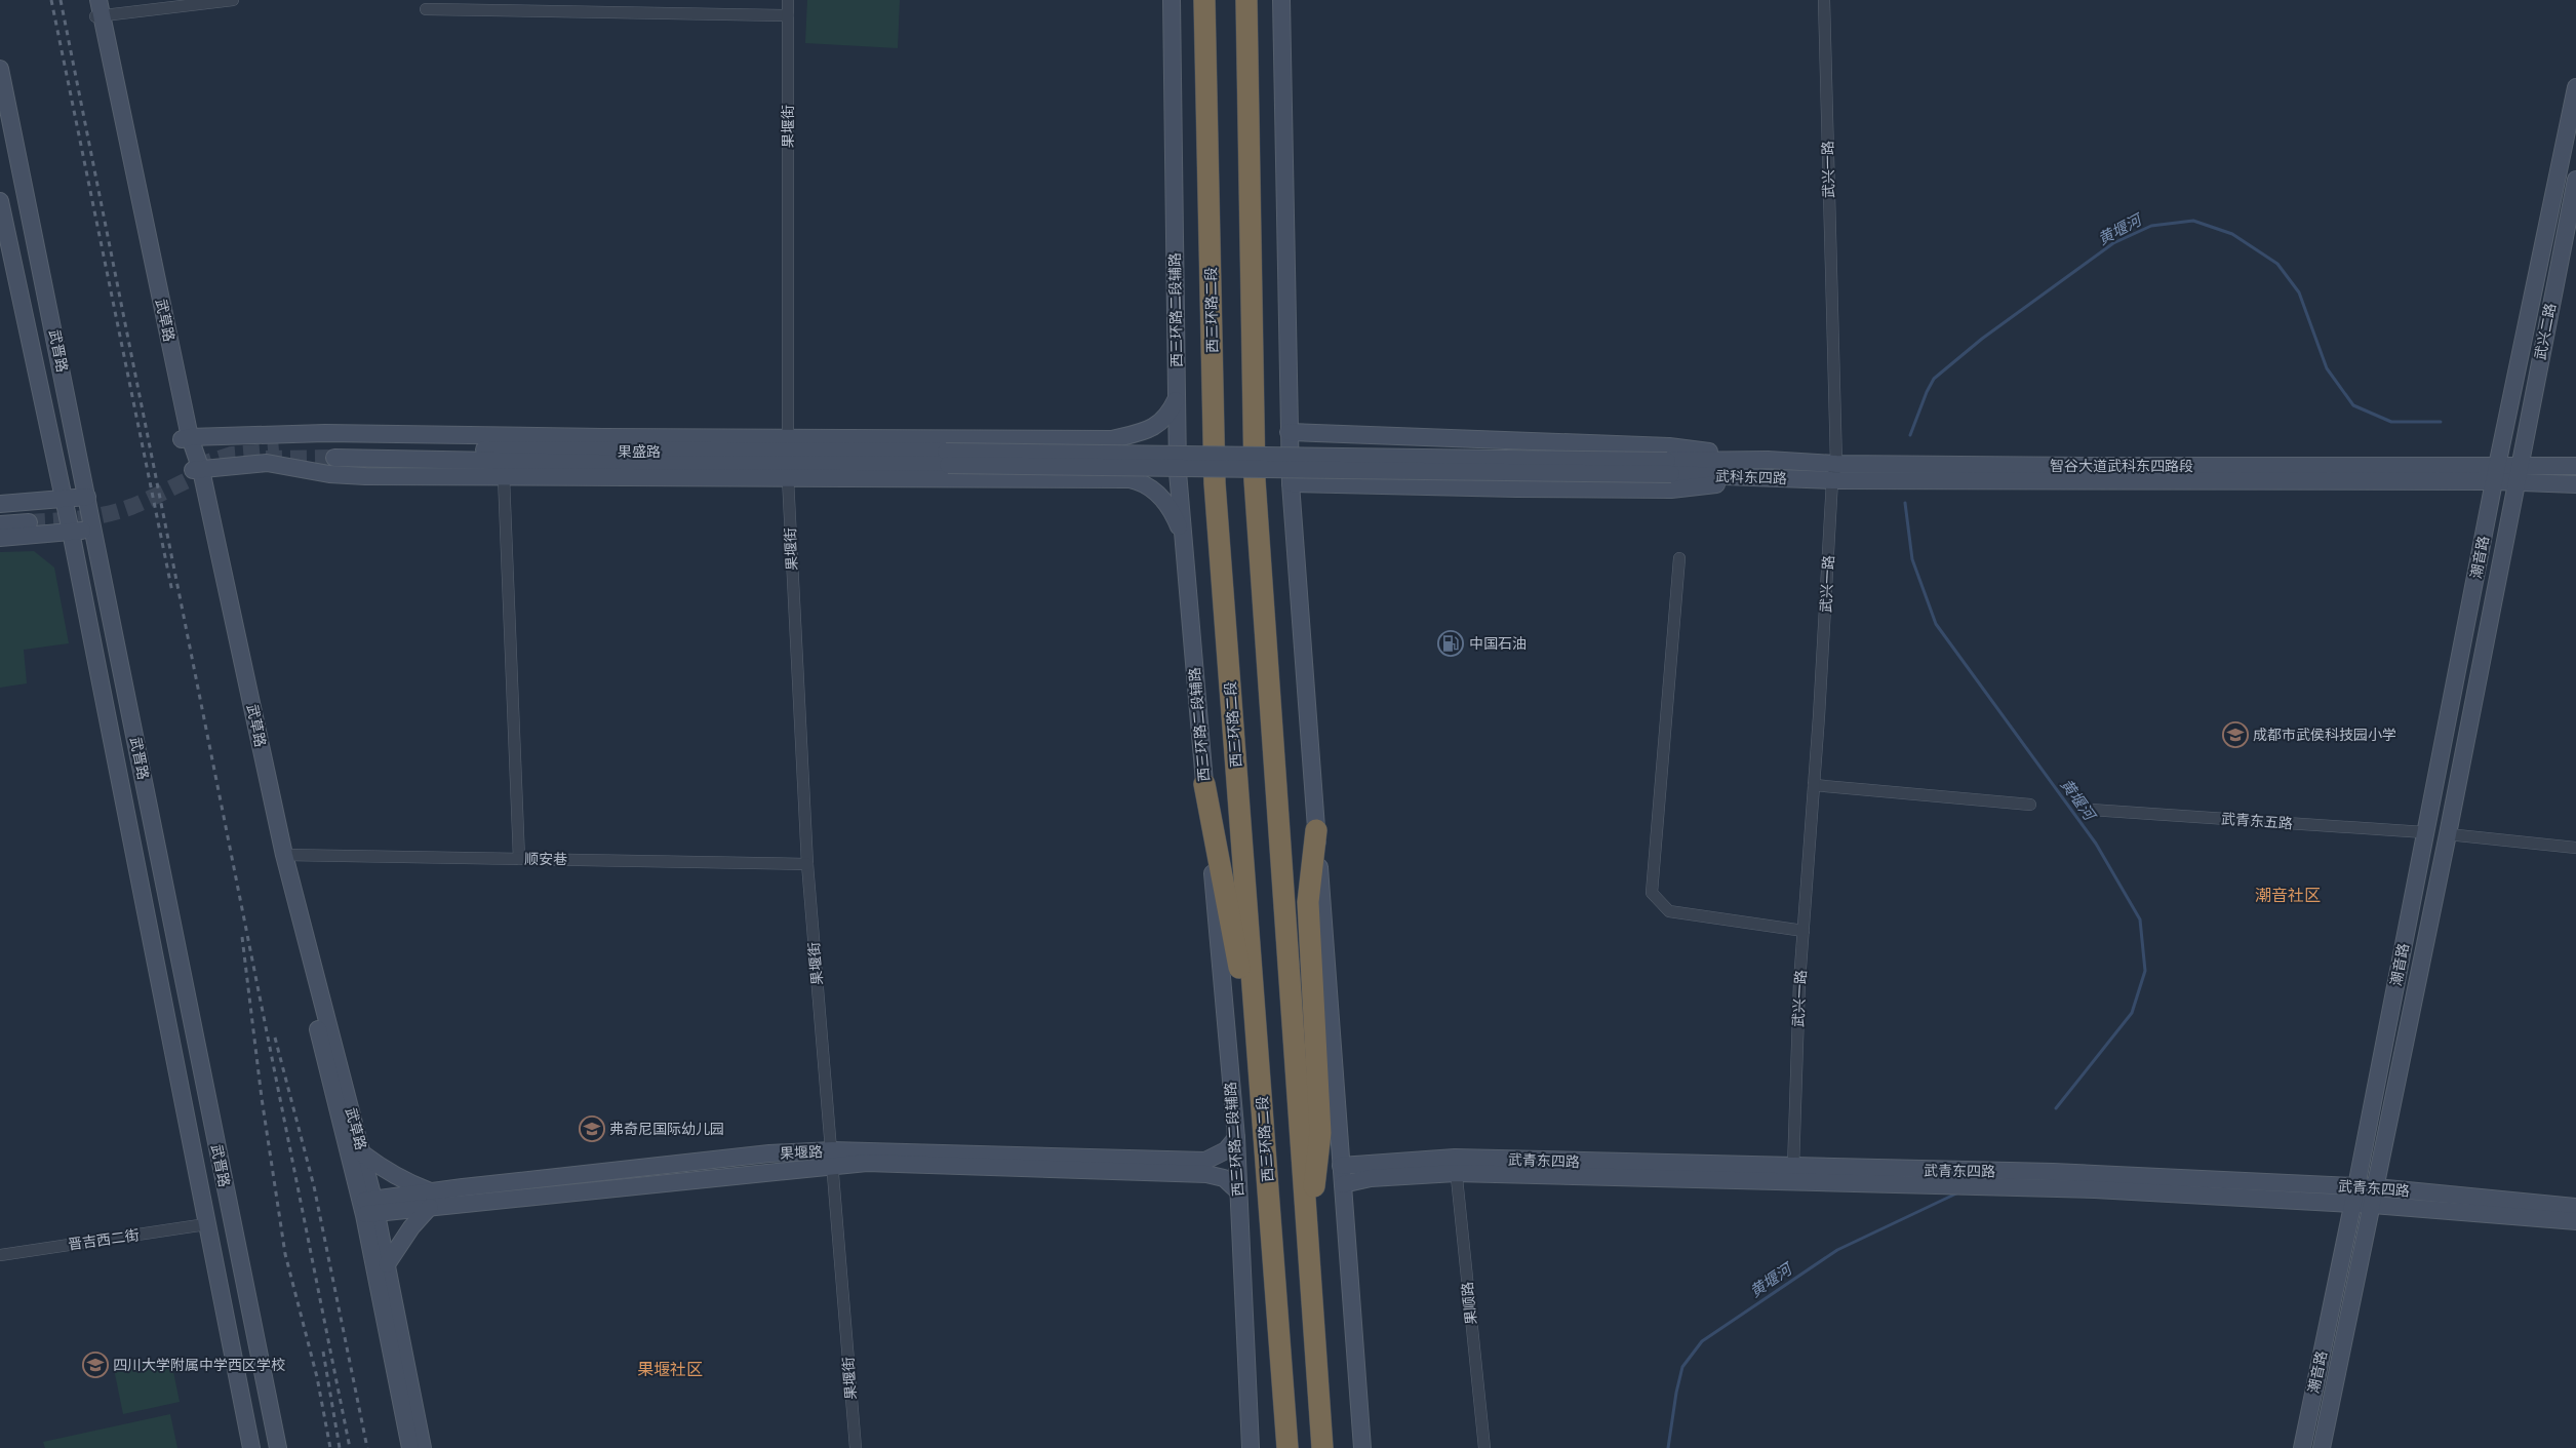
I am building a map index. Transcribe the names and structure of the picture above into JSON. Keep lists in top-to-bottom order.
{
  "streets": {
    "highway": ["西三环路二段"],
    "street": [
      "果堰街",
      "武兴一路",
      "西三环路二段辅路",
      "武草路",
      "武兴二路",
      "武晋路",
      "果盛路",
      "智谷大道武科东四路段",
      "武科东四路",
      "潮音路",
      "武青东五路",
      "顺安巷",
      "果堰路",
      "武青东四路",
      "晋吉西二街",
      "果顺路"
    ]
  },
  "crossings": [
    ["果堰街", "顺安巷"],
    ["果堰街", "果堰路"],
    ["武兴一路", "智谷大道武科东四路段"],
    ["武兴一路", "武科东四路"],
    ["武兴一路", "武青东四路"],
    ["西三环路二段辅路", "果堰路"],
    ["武草路", "顺安巷"],
    ["武草路", "果堰路"],
    ["武兴二路", "智谷大道武科东四路段"],
    ["武兴二路", "潮音路"],
    ["武晋路", "晋吉西二街"],
    ["果盛路", "智谷大道武科东四路段"],
    ["果盛路", "武科东四路"],
    ["智谷大道武科东四路段", "武科东四路"],
    ["智谷大道武科东四路段", "潮音路"],
    ["潮音路", "武青东五路"],
    ["潮音路", "武青东四路"],
    ["武青东四路", "果顺路"]
  ],
  "districts": ["潮音社区", "果堰社区"],
  "water": ["黄堰河"],
  "places": {
    "fuel station": ["中国石油"],
    "school or university": ["成都市武侯科技园小学", "弗奇尼国际幼儿园", "四川大学附属中学西区学校"]
  }
}
